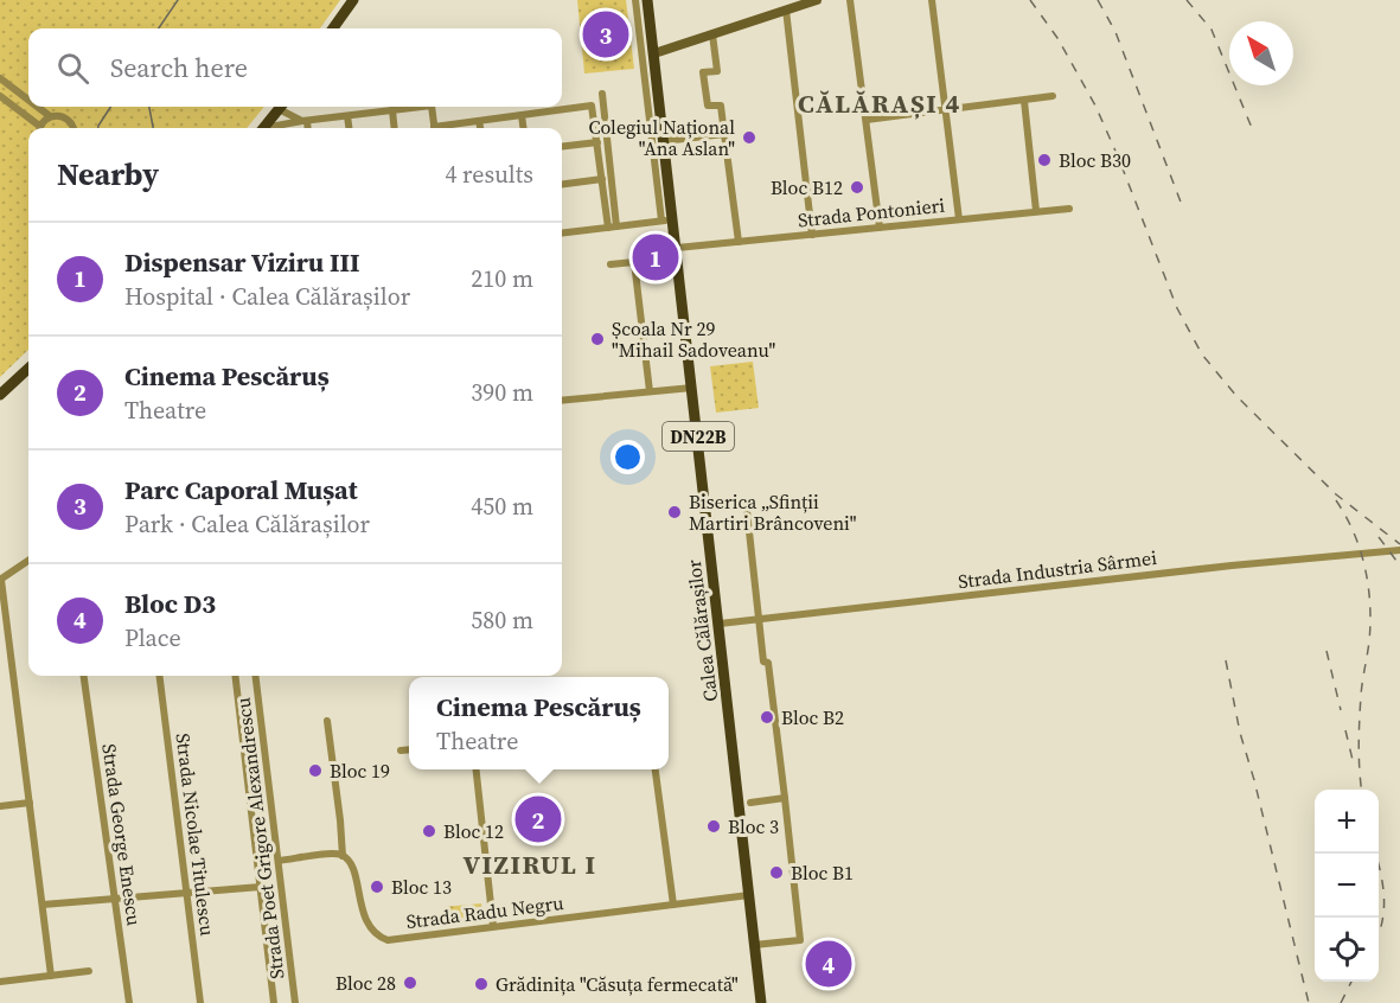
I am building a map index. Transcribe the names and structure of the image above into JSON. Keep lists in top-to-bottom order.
{
  "streets": {
    "main road": ["DN22B", "Calea Călărașilor"],
    "street": [
      "Strada Pontonieri",
      "Strada Industria Sârmei",
      "Strada George Enescu",
      "Strada Nicolae Titulescu",
      "Strada Poet Grigore Alexandrescu",
      "Strada Radu Negru"
    ]
  },
  "crossings": [
    ["Strada Pontonieri", "Calea Călărașilor"],
    ["Strada Industria Sârmei", "Calea Călărașilor"],
    ["Calea Călărașilor", "Strada Radu Negru"]
  ],
  "districts": ["CĂLĂRAȘI 4", "VIZIRUL I"],
  "places": [
    "Colegiul Național \"Ana Aslan\"",
    "Bloc B30",
    "Bloc B12",
    "Școala Nr 29 \"Mihail Sadoveanu\"",
    "Biserica „Sfinții Martiri Brâncoveni\"",
    "Bloc B2",
    "Bloc 19",
    "Bloc 3",
    "Bloc 12",
    "Bloc B1",
    "Bloc 13",
    "Bloc 28",
    "Grădinița \"Căsuța fermecată\""
  ],
  "north": "top left",
  "page": {
    "pins": [
      "3",
      "1",
      "2",
      "4"
    ],
    "search": "Search here",
    "heading": ["Nearby", "4 results"],
    "list": [
      {
        "mark": "1",
        "name": "Dispensar Viziru III",
        "note": "Hospital · Calea Călărașilor",
        "value": "210 m"
      },
      {
        "mark": "2",
        "name": "Cinema Pescăruș",
        "note": "Theatre",
        "value": "390 m"
      },
      {
        "mark": "3",
        "name": "Parc Caporal Mușat",
        "note": "Park · Calea Călărașilor",
        "value": "450 m"
      },
      {
        "mark": "4",
        "name": "Bloc D3",
        "note": "Place",
        "value": "580 m"
      }
    ],
    "popup": ["Cinema Pescăruș", "Theatre"],
    "map_buttons": ["+", "−"]
  }
}
